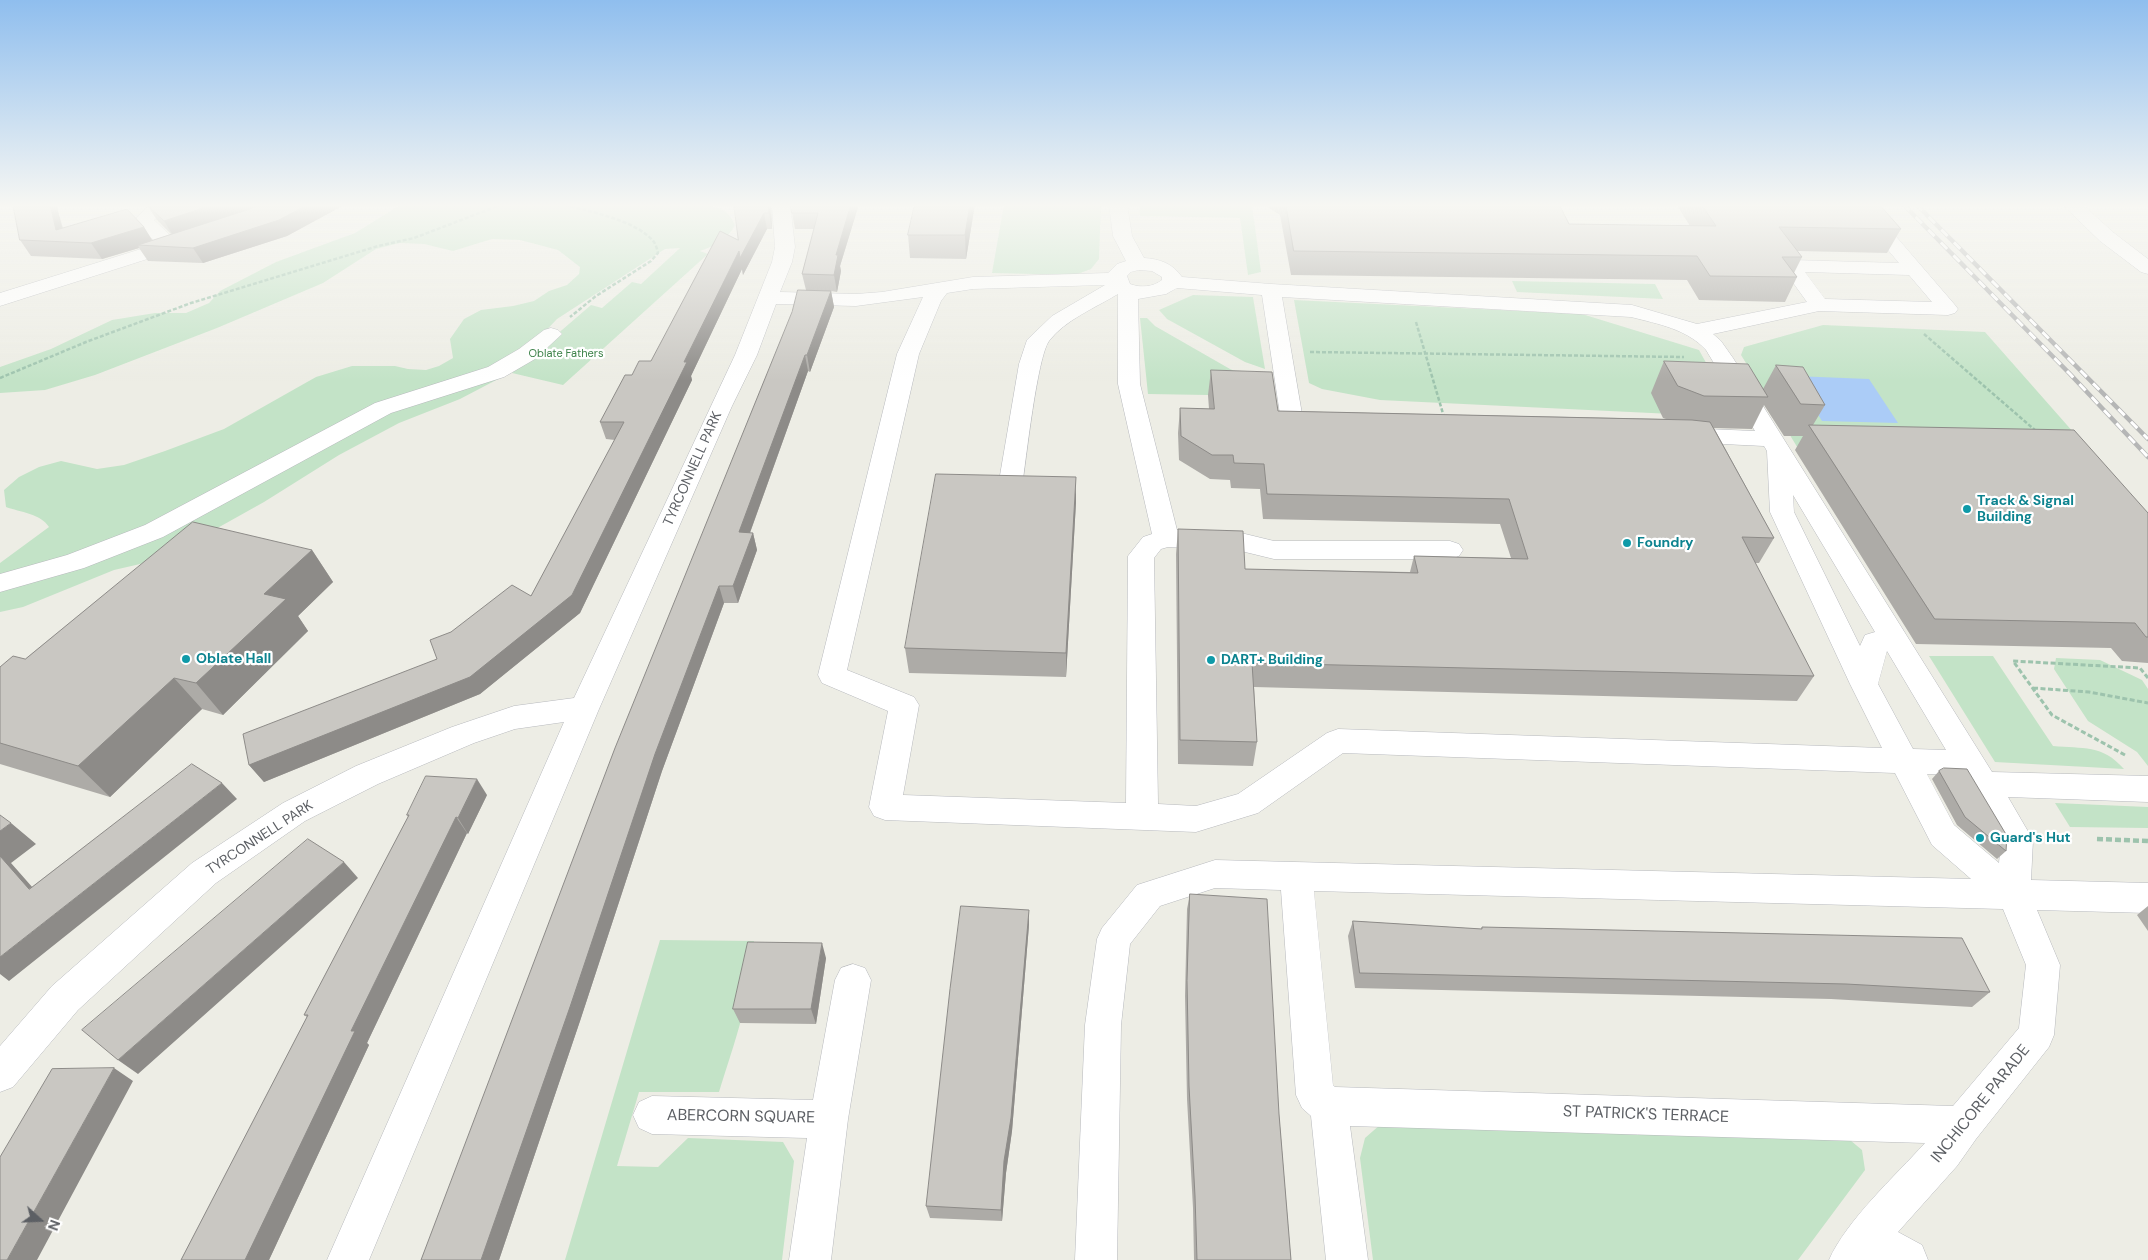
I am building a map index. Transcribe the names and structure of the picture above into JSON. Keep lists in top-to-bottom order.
{
  "streets": {
    "street": [
      "TYRCONNELL PARK",
      "INCHICORE PARADE",
      "ST PATRICK'S TERRACE",
      "ABERCORN SQUARE"
    ]
  },
  "crossings": [
    ["INCHICORE PARADE", "ST PATRICK'S TERRACE"]
  ],
  "parks": ["Oblate Fathers"],
  "places": [
    "Track & Signal Building",
    "Foundry",
    "Oblate Hall",
    "DART+ Building",
    "Guard's Hut"
  ],
  "north": "right"
}
